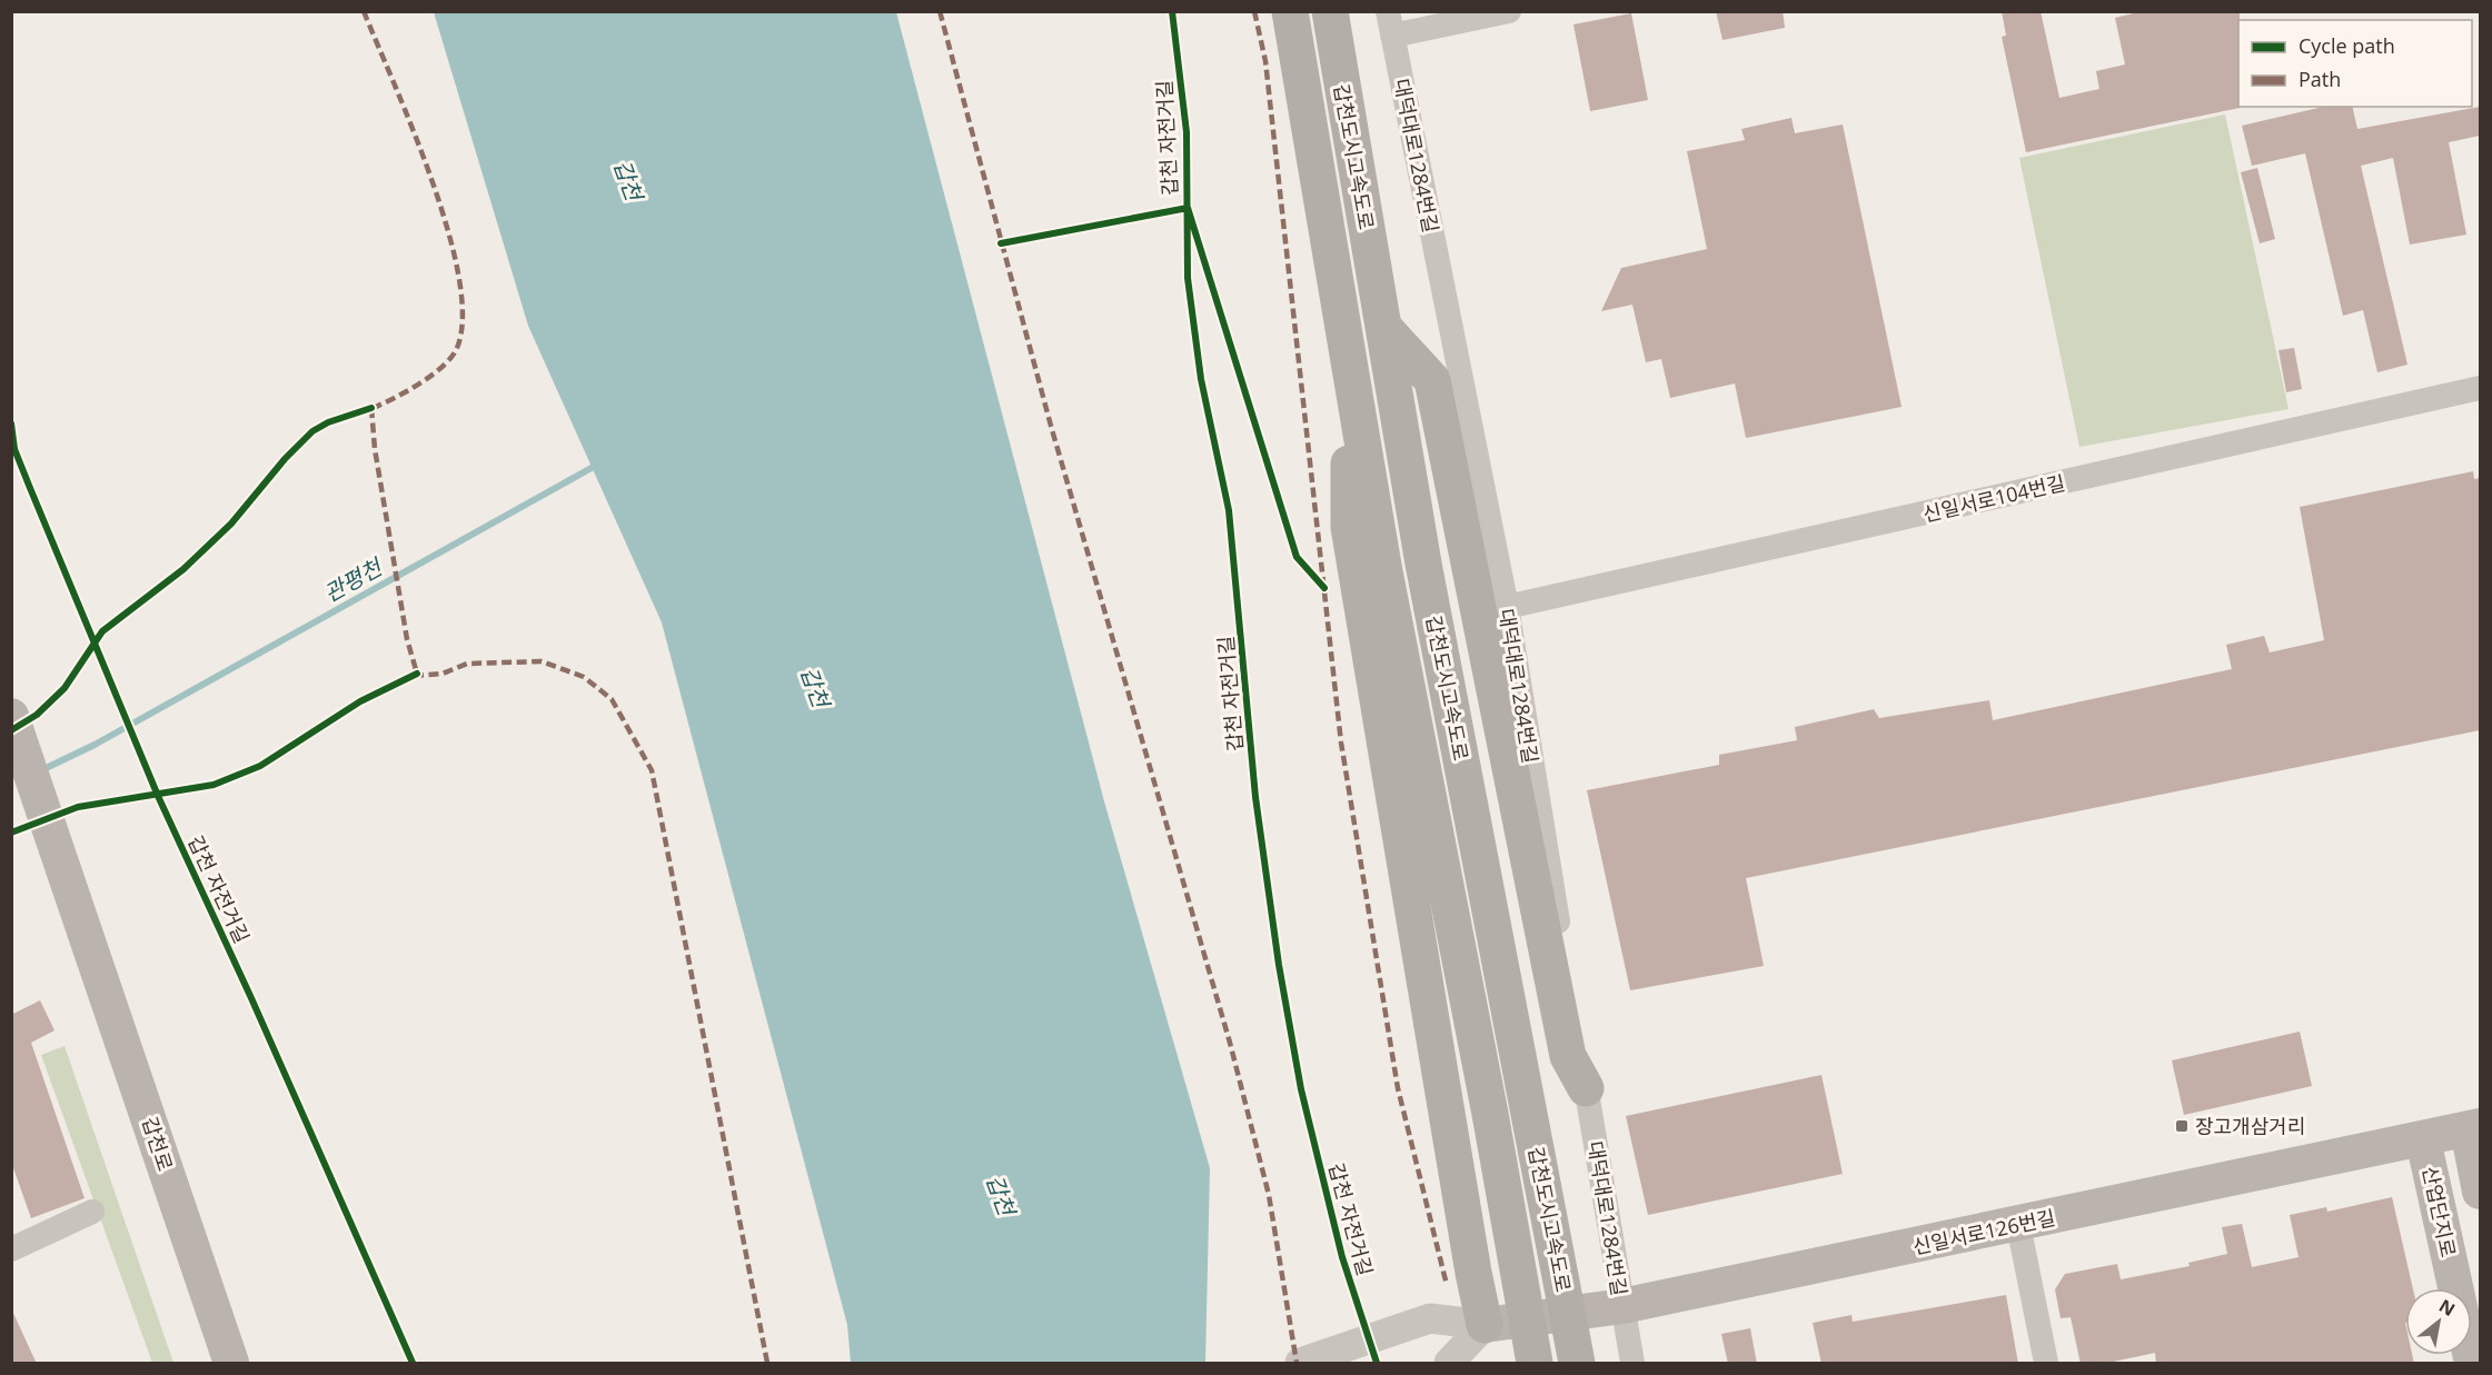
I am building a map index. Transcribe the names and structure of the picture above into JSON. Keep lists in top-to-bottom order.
{
  "streets": {
    "highway": ["갑천도시고속도로"],
    "main road": ["갑천로", "산업단지로", "신일서로126번길"],
    "street": ["대덕대로1284번길", "신일서로104번길"],
    "cycle path": ["갑천 자전거길"]
  },
  "crossings": [
    ["대덕대로1284번길", "신일서로104번길"],
    ["대덕대로1284번길", "신일서로126번길"],
    ["산업단지로", "신일서로126번길"]
  ],
  "water": ["갑천", "관평천"],
  "places": {
    "transit": ["장고개삼거리"]
  },
  "legend": ["Cycle path", "Path"],
  "north": "top right"
}
